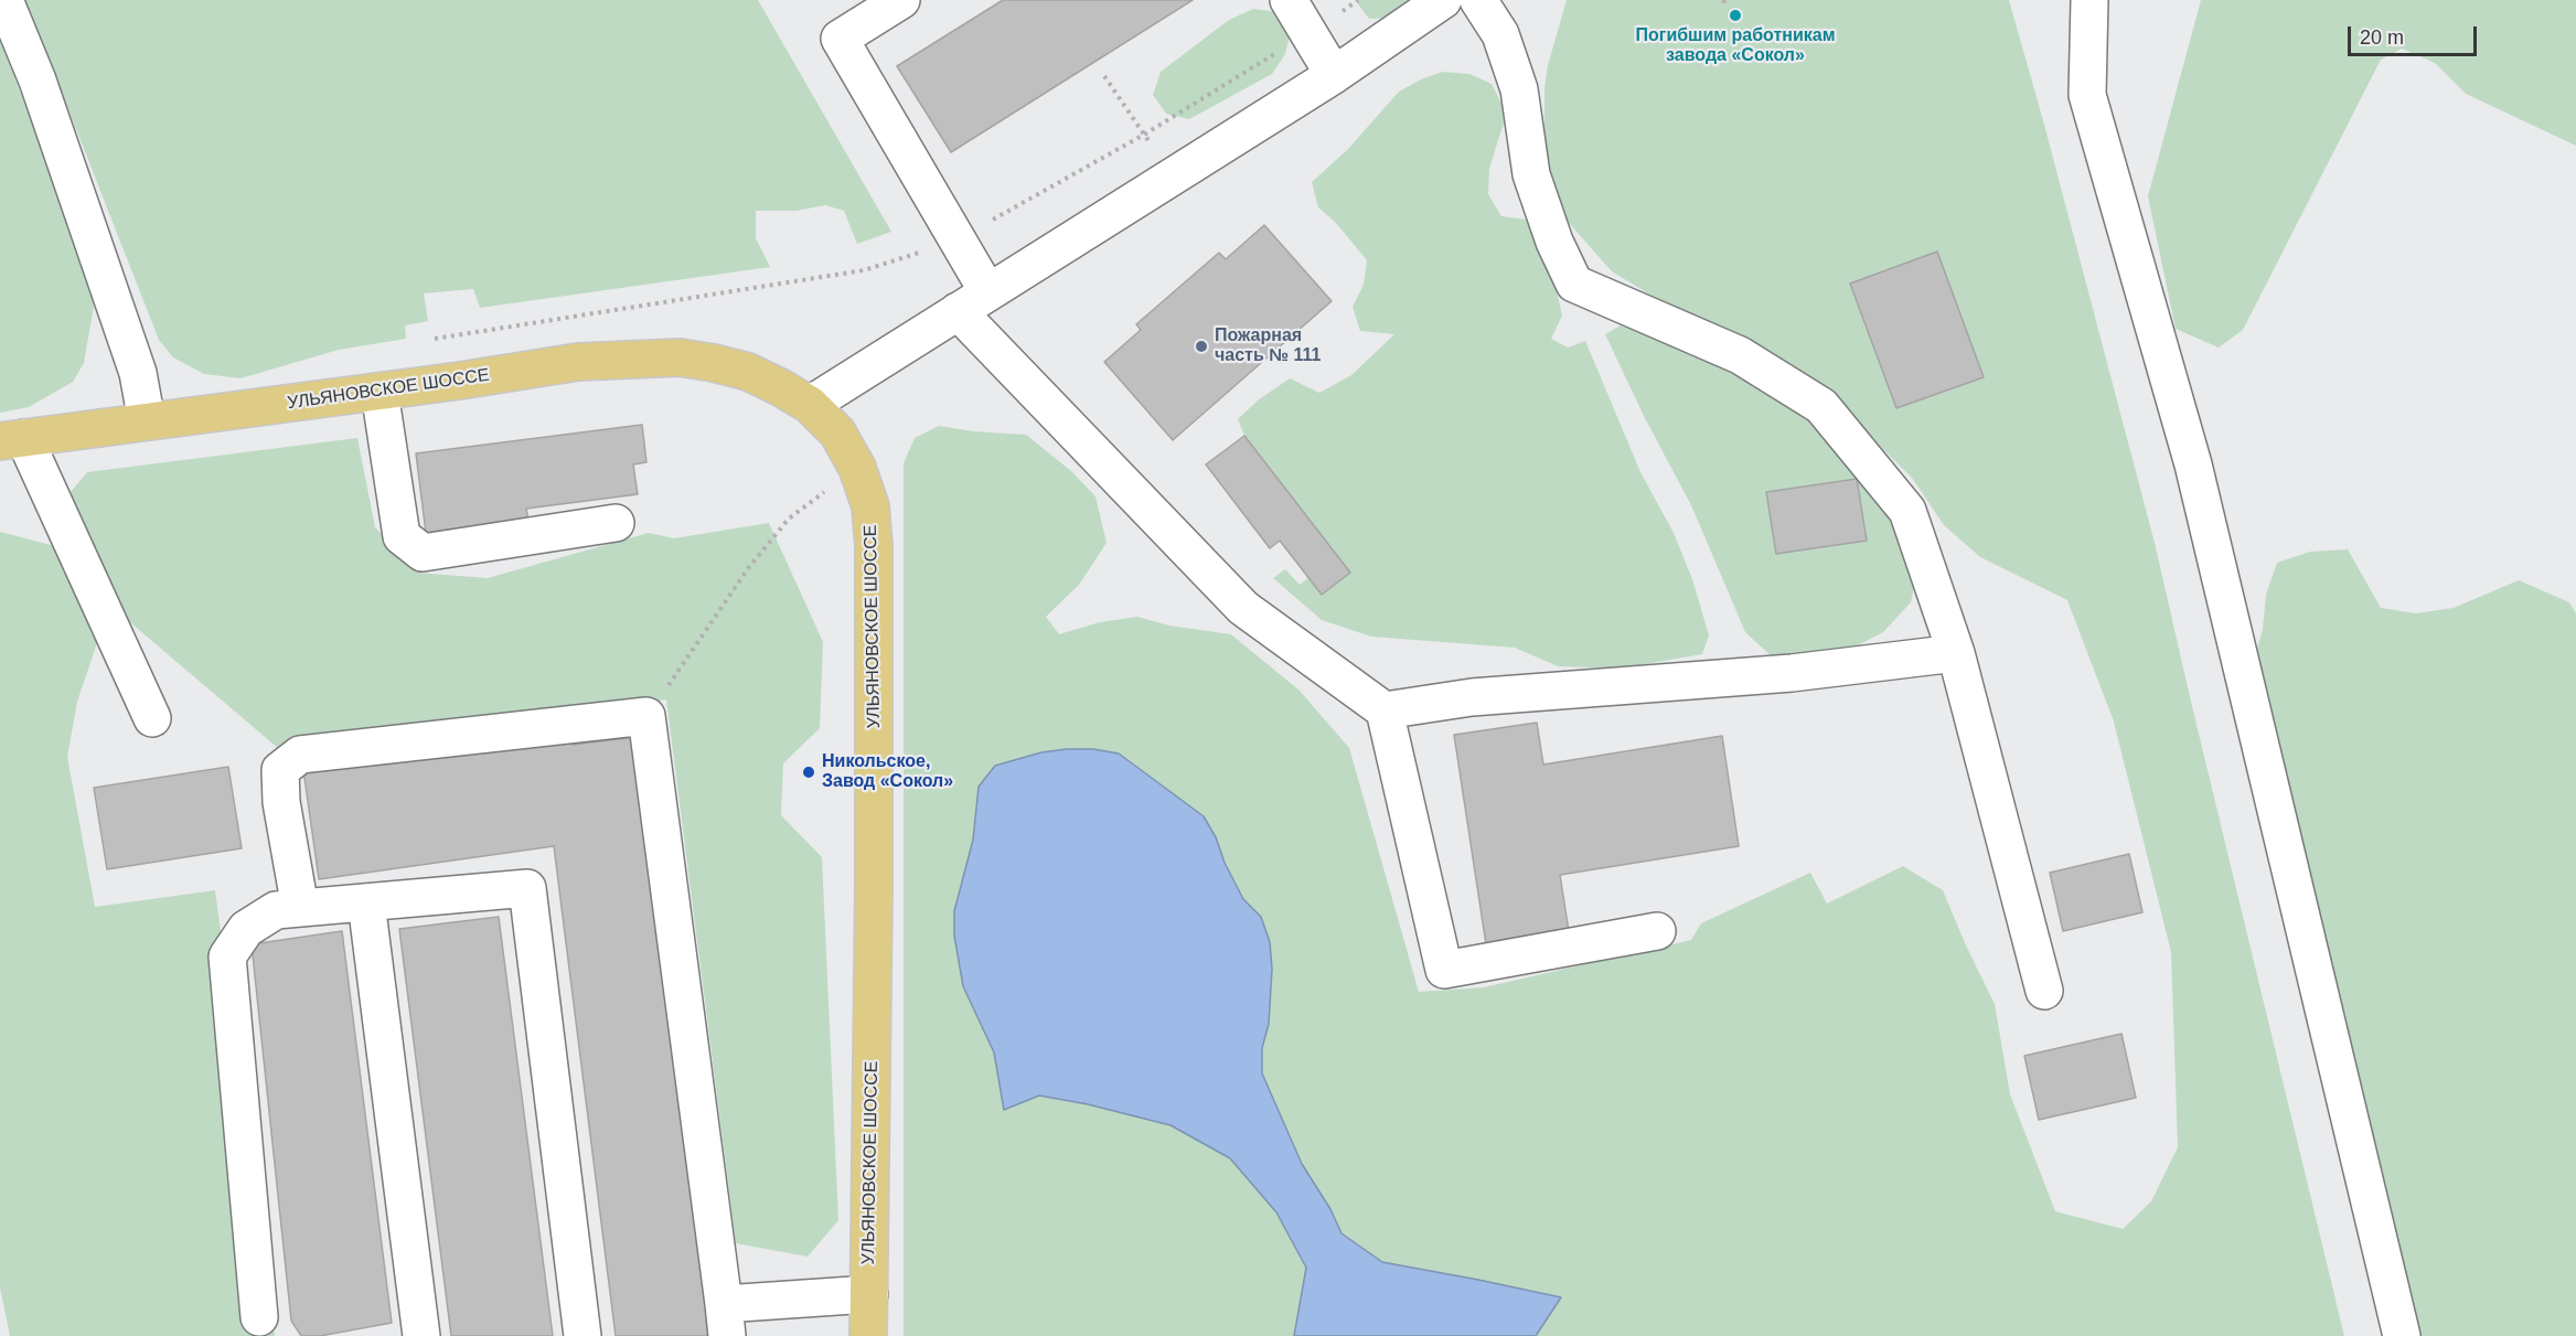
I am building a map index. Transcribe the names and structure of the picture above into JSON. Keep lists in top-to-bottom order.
{
  "streets": {
    "main road": ["УЛЬЯНОВСКОЕ ШОССЕ"]
  },
  "places": ["Погибшим работникам завода «Сокол»", "Пожарная часть № 111", "Никольское, Завод «Сокол»"],
  "scale_bar": "20 m"
}
